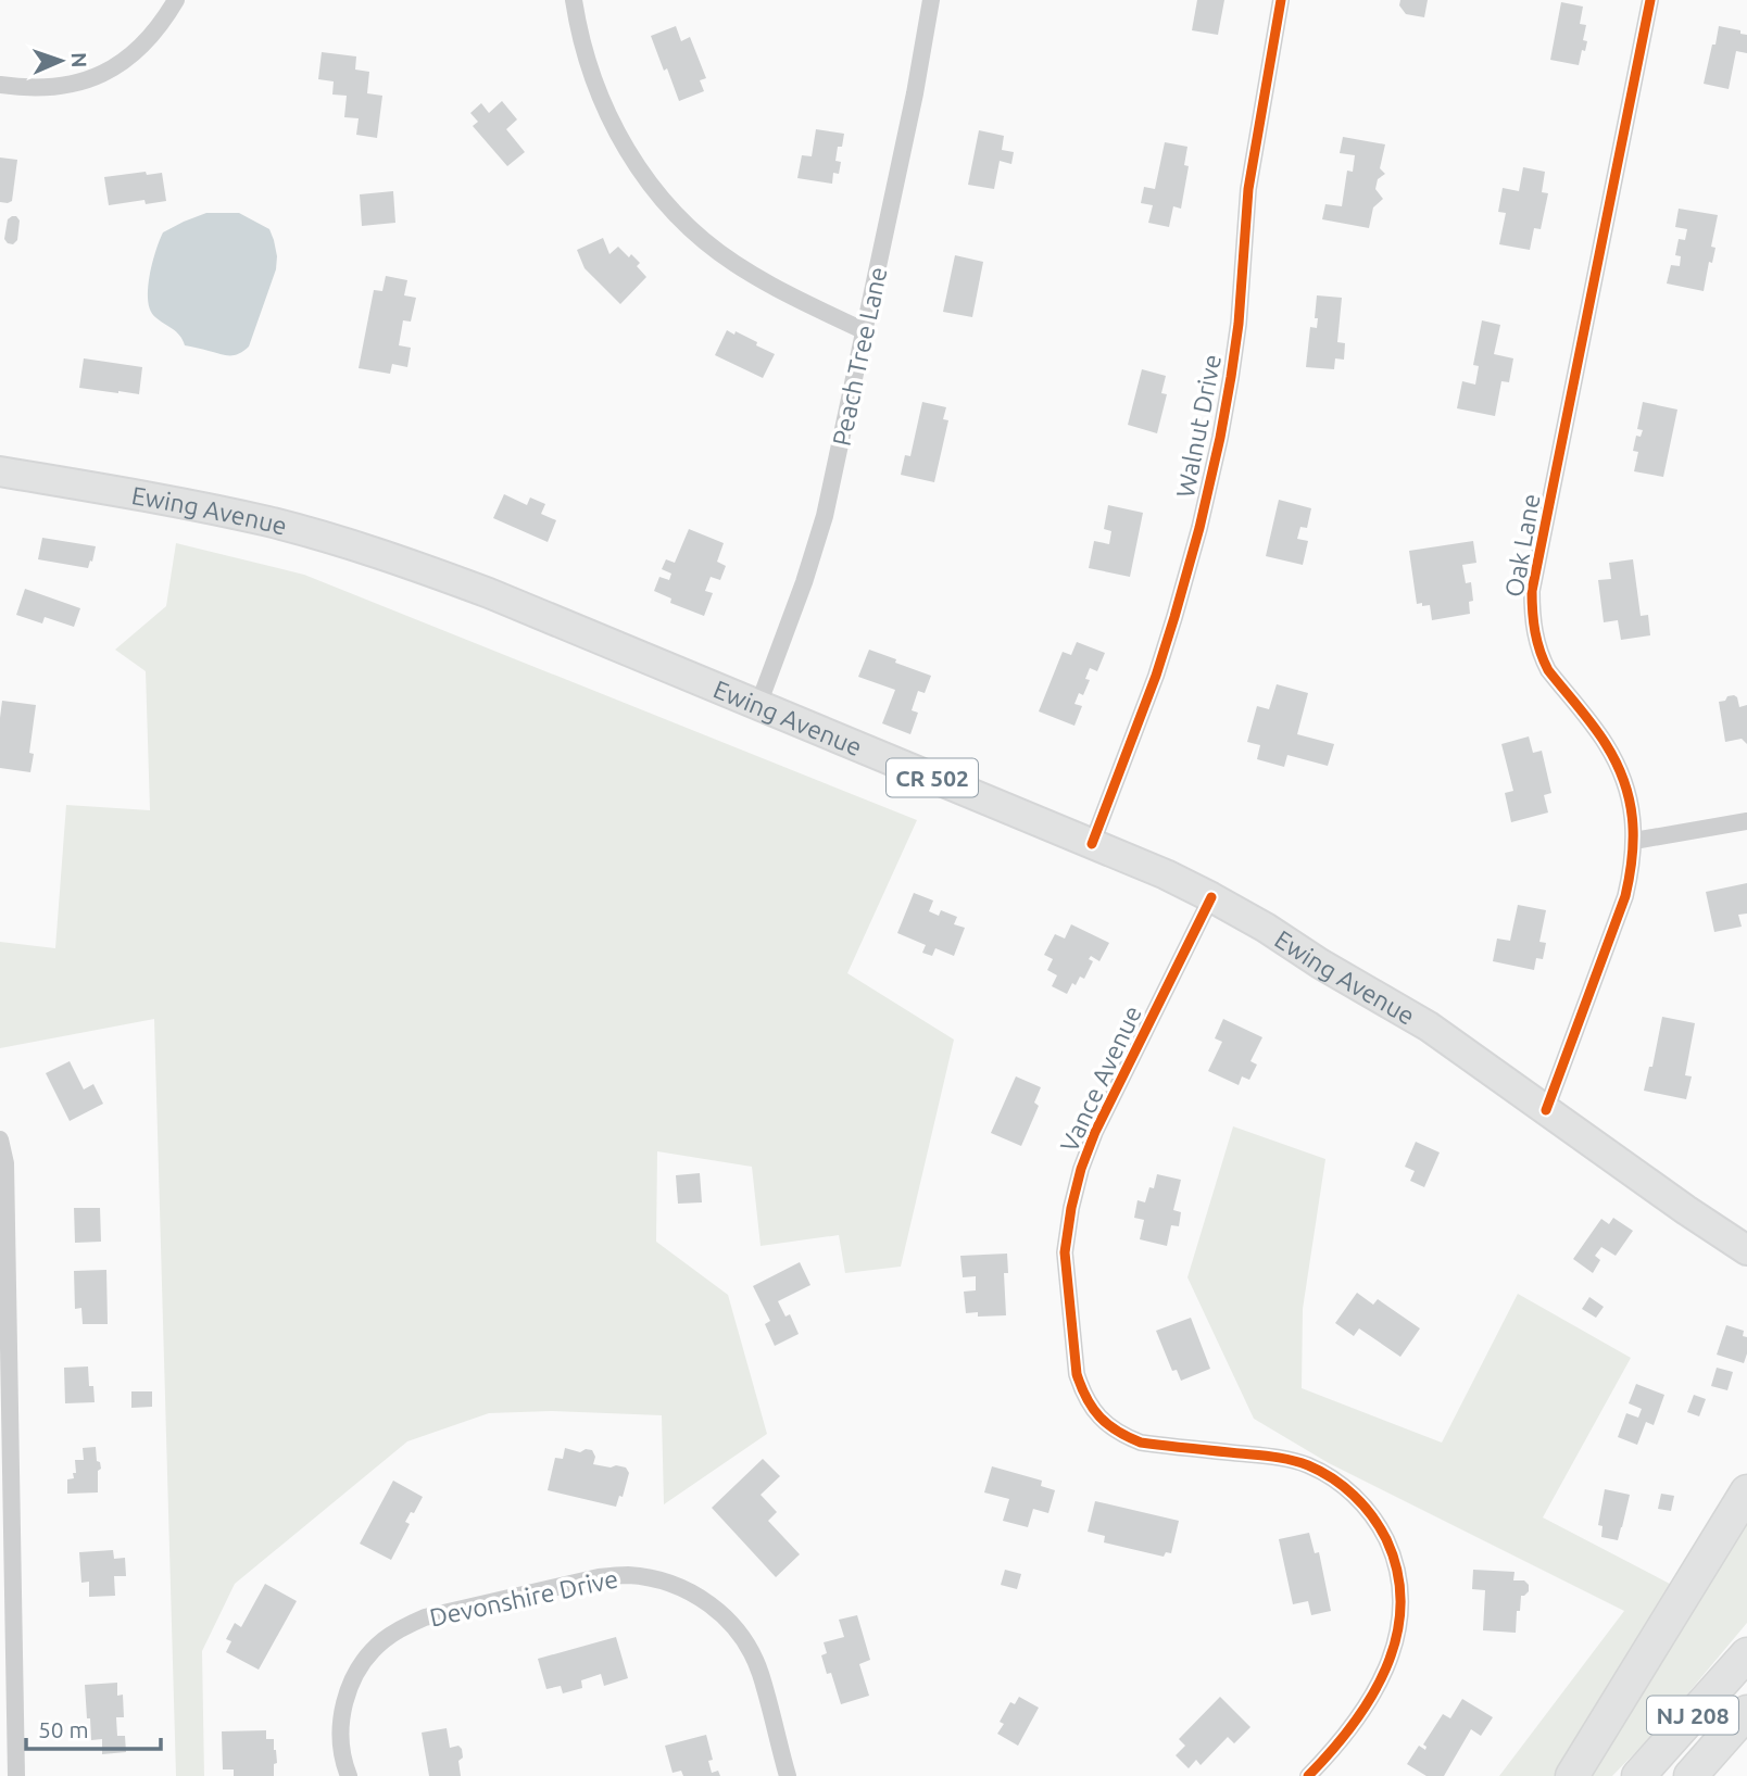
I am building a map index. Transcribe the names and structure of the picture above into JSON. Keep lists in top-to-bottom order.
{
  "streets": {
    "highway": ["NJ 208"],
    "main road": ["Ewing Avenue", "CR 502"],
    "street": [
      "Peach Tree Lane",
      "Walnut Drive",
      "Oak Lane",
      "Vance Avenue",
      "Devonshire Drive"
    ]
  },
  "crossings": [
    ["Peach Tree Lane", "Ewing Avenue"],
    ["Walnut Drive", "Ewing Avenue"],
    ["Ewing Avenue", "Oak Lane"],
    ["Ewing Avenue", "Vance Avenue"]
  ],
  "scale_bar": "50 m",
  "north": "right"
}
